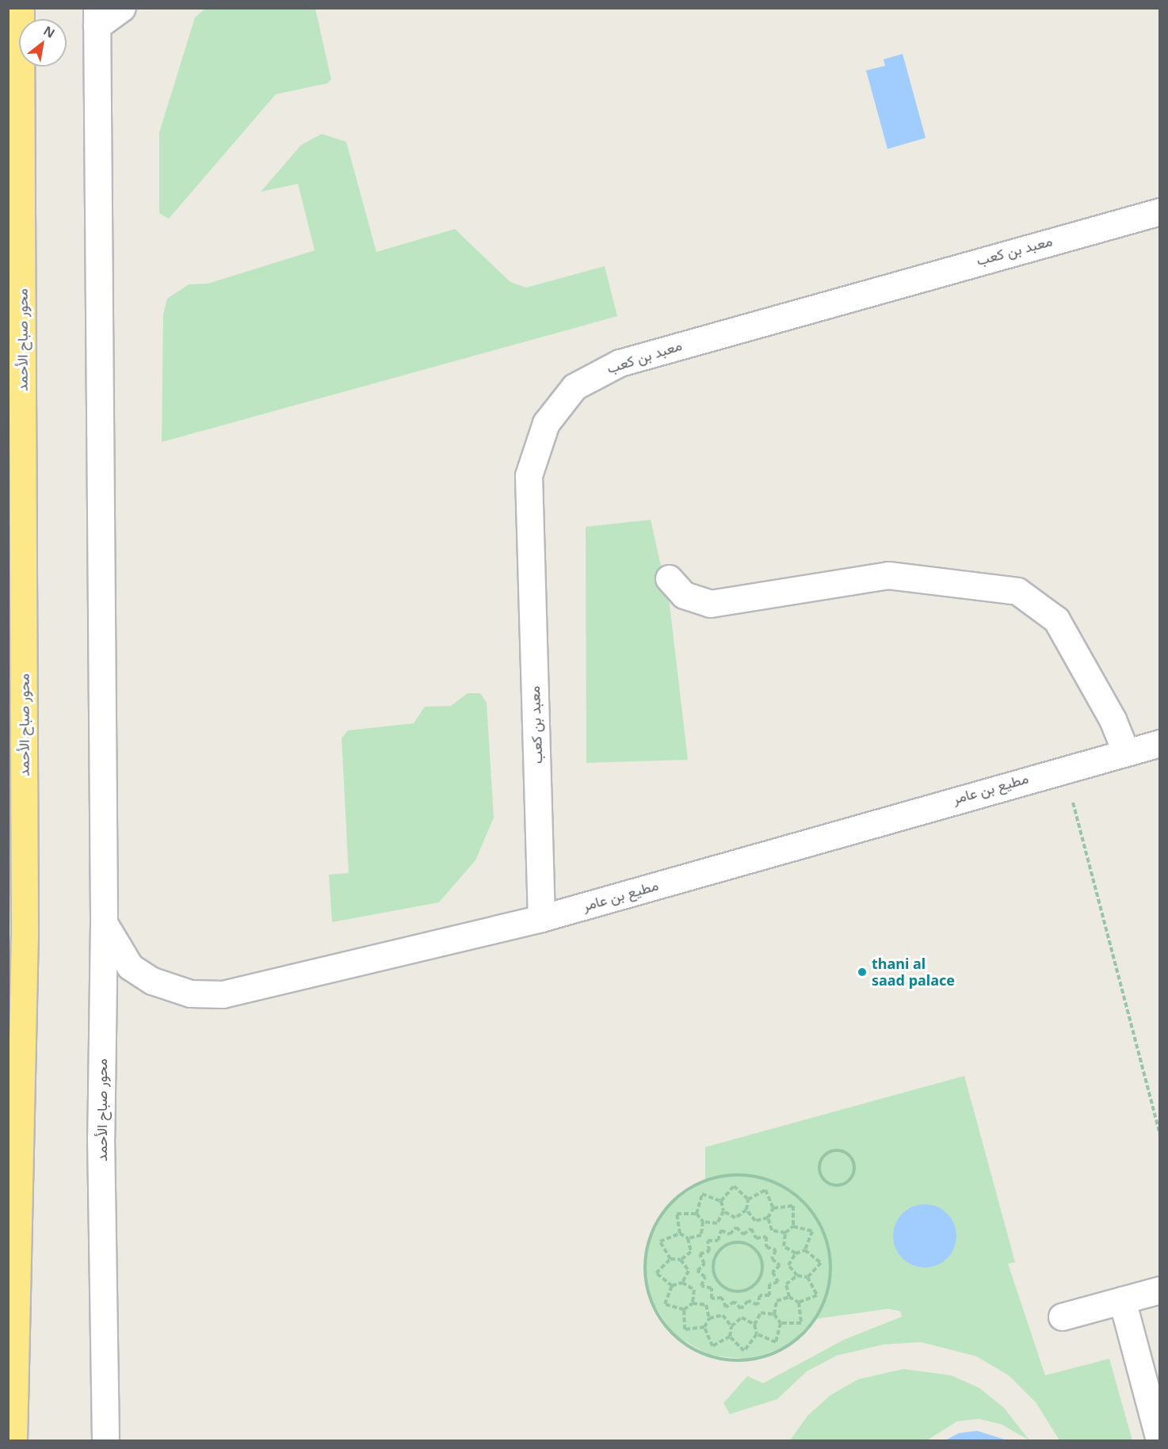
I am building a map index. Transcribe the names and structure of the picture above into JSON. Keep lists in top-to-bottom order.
{
  "streets": {
    "highway": ["محور صباح الأحمد"],
    "street": ["معبد بن كعب", "مطيع بن عامر"]
  },
  "crossings": [
    ["معبد بن كعب", "مطيع بن عامر"],
    ["محور صباح الأحمد", "مطيع بن عامر"]
  ],
  "places": ["thani al saad palace"],
  "north": "top right"
}
